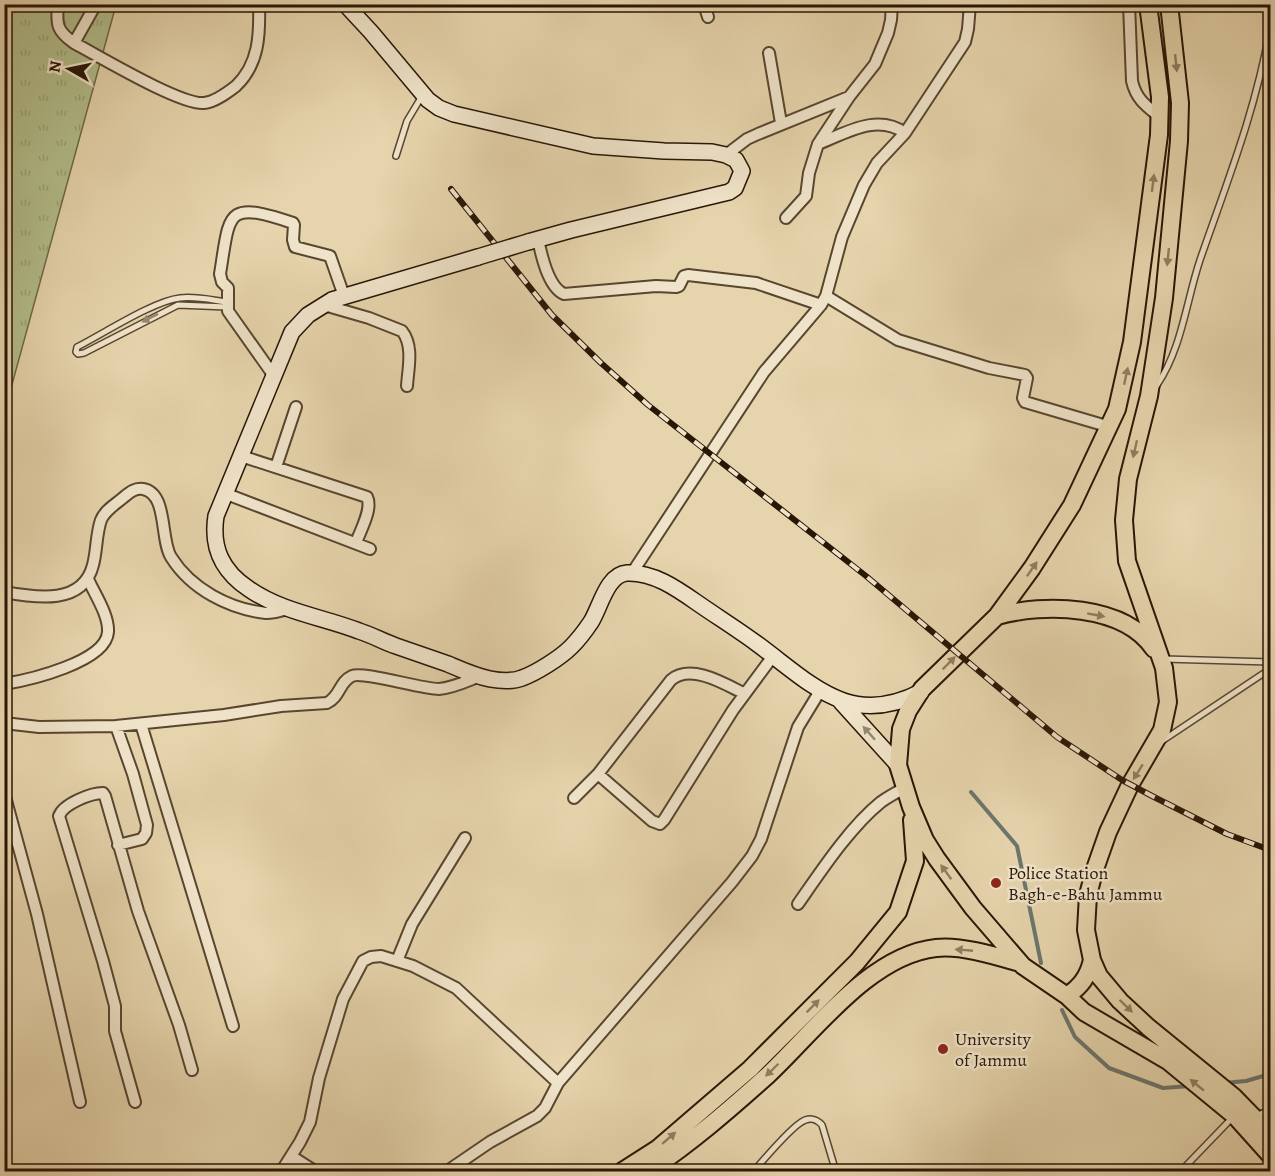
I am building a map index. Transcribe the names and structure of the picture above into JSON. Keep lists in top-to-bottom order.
{
  "places": ["Police Station Bagh-e-Bahu Jammu", "University of Jammu"],
  "north": "left"
}
